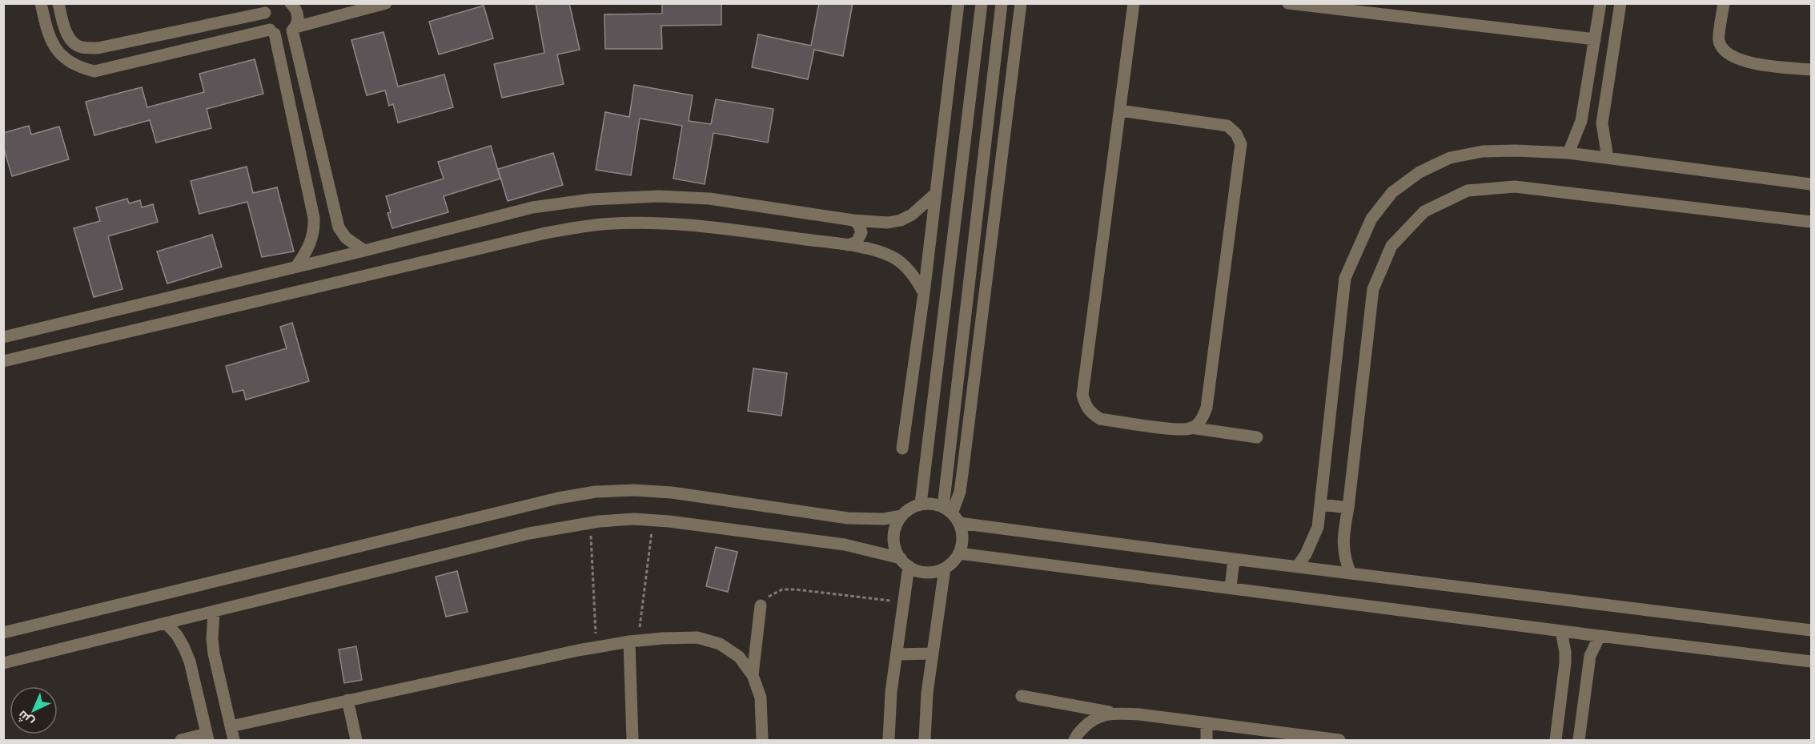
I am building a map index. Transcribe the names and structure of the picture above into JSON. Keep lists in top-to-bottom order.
{
  "north": "bottom left"
}
